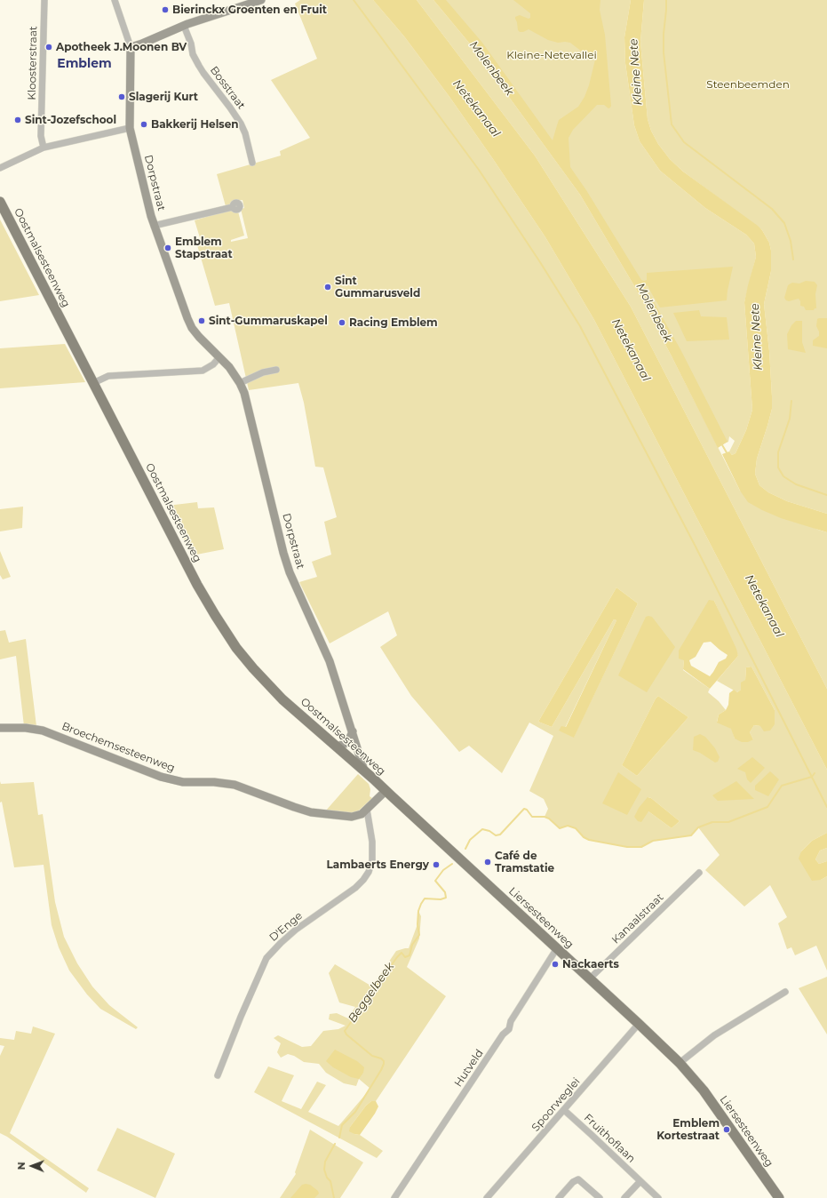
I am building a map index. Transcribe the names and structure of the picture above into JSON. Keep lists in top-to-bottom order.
{
  "streets": {
    "main road": ["Oostmalsesteenweg", "Liersesteenweg"],
    "street": [
      "Kloosterstraat",
      "Bosstraat",
      "Dorpstraat",
      "Broechemsesteenweg",
      "Kanaalstraat",
      "D'Enge",
      "Hutveld",
      "Spoorweglei",
      "Fruithoflaan"
    ]
  },
  "crossings": [
    ["Dorpstraat", "Oostmalsesteenweg"],
    ["Oostmalsesteenweg", "Broechemsesteenweg"],
    ["Oostmalsesteenweg", "Liersesteenweg"],
    ["Broechemsesteenweg", "Liersesteenweg"],
    ["Broechemsesteenweg", "D'Enge"],
    ["Liersesteenweg", "Kanaalstraat"],
    ["Liersesteenweg", "Hutveld"],
    ["Liersesteenweg", "Spoorweglei"],
    ["Spoorweglei", "Fruithoflaan"]
  ],
  "districts": ["Emblem"],
  "water": [
    "Molenbeek",
    "Kleine Nete",
    "Netekanaal",
    "Beggelbeek"
  ],
  "parks": ["Kleine-Netevallei", "Steenbeemden"],
  "places": [
    "Bierinckx Groenten en Fruit",
    "Apotheek J.Moonen BV",
    "Slagerij Kurt",
    "Sint-Jozefschool",
    "Bakkerij Helsen",
    "Emblem Stapstraat",
    "Sint Gummarusveld",
    "Sint-Gummaruskapel",
    "Racing Emblem",
    "Café de Tramstatie",
    "Lambaerts Energy",
    "Nackaerts",
    "Emblem Kortestraat"
  ],
  "north": "left"
}
